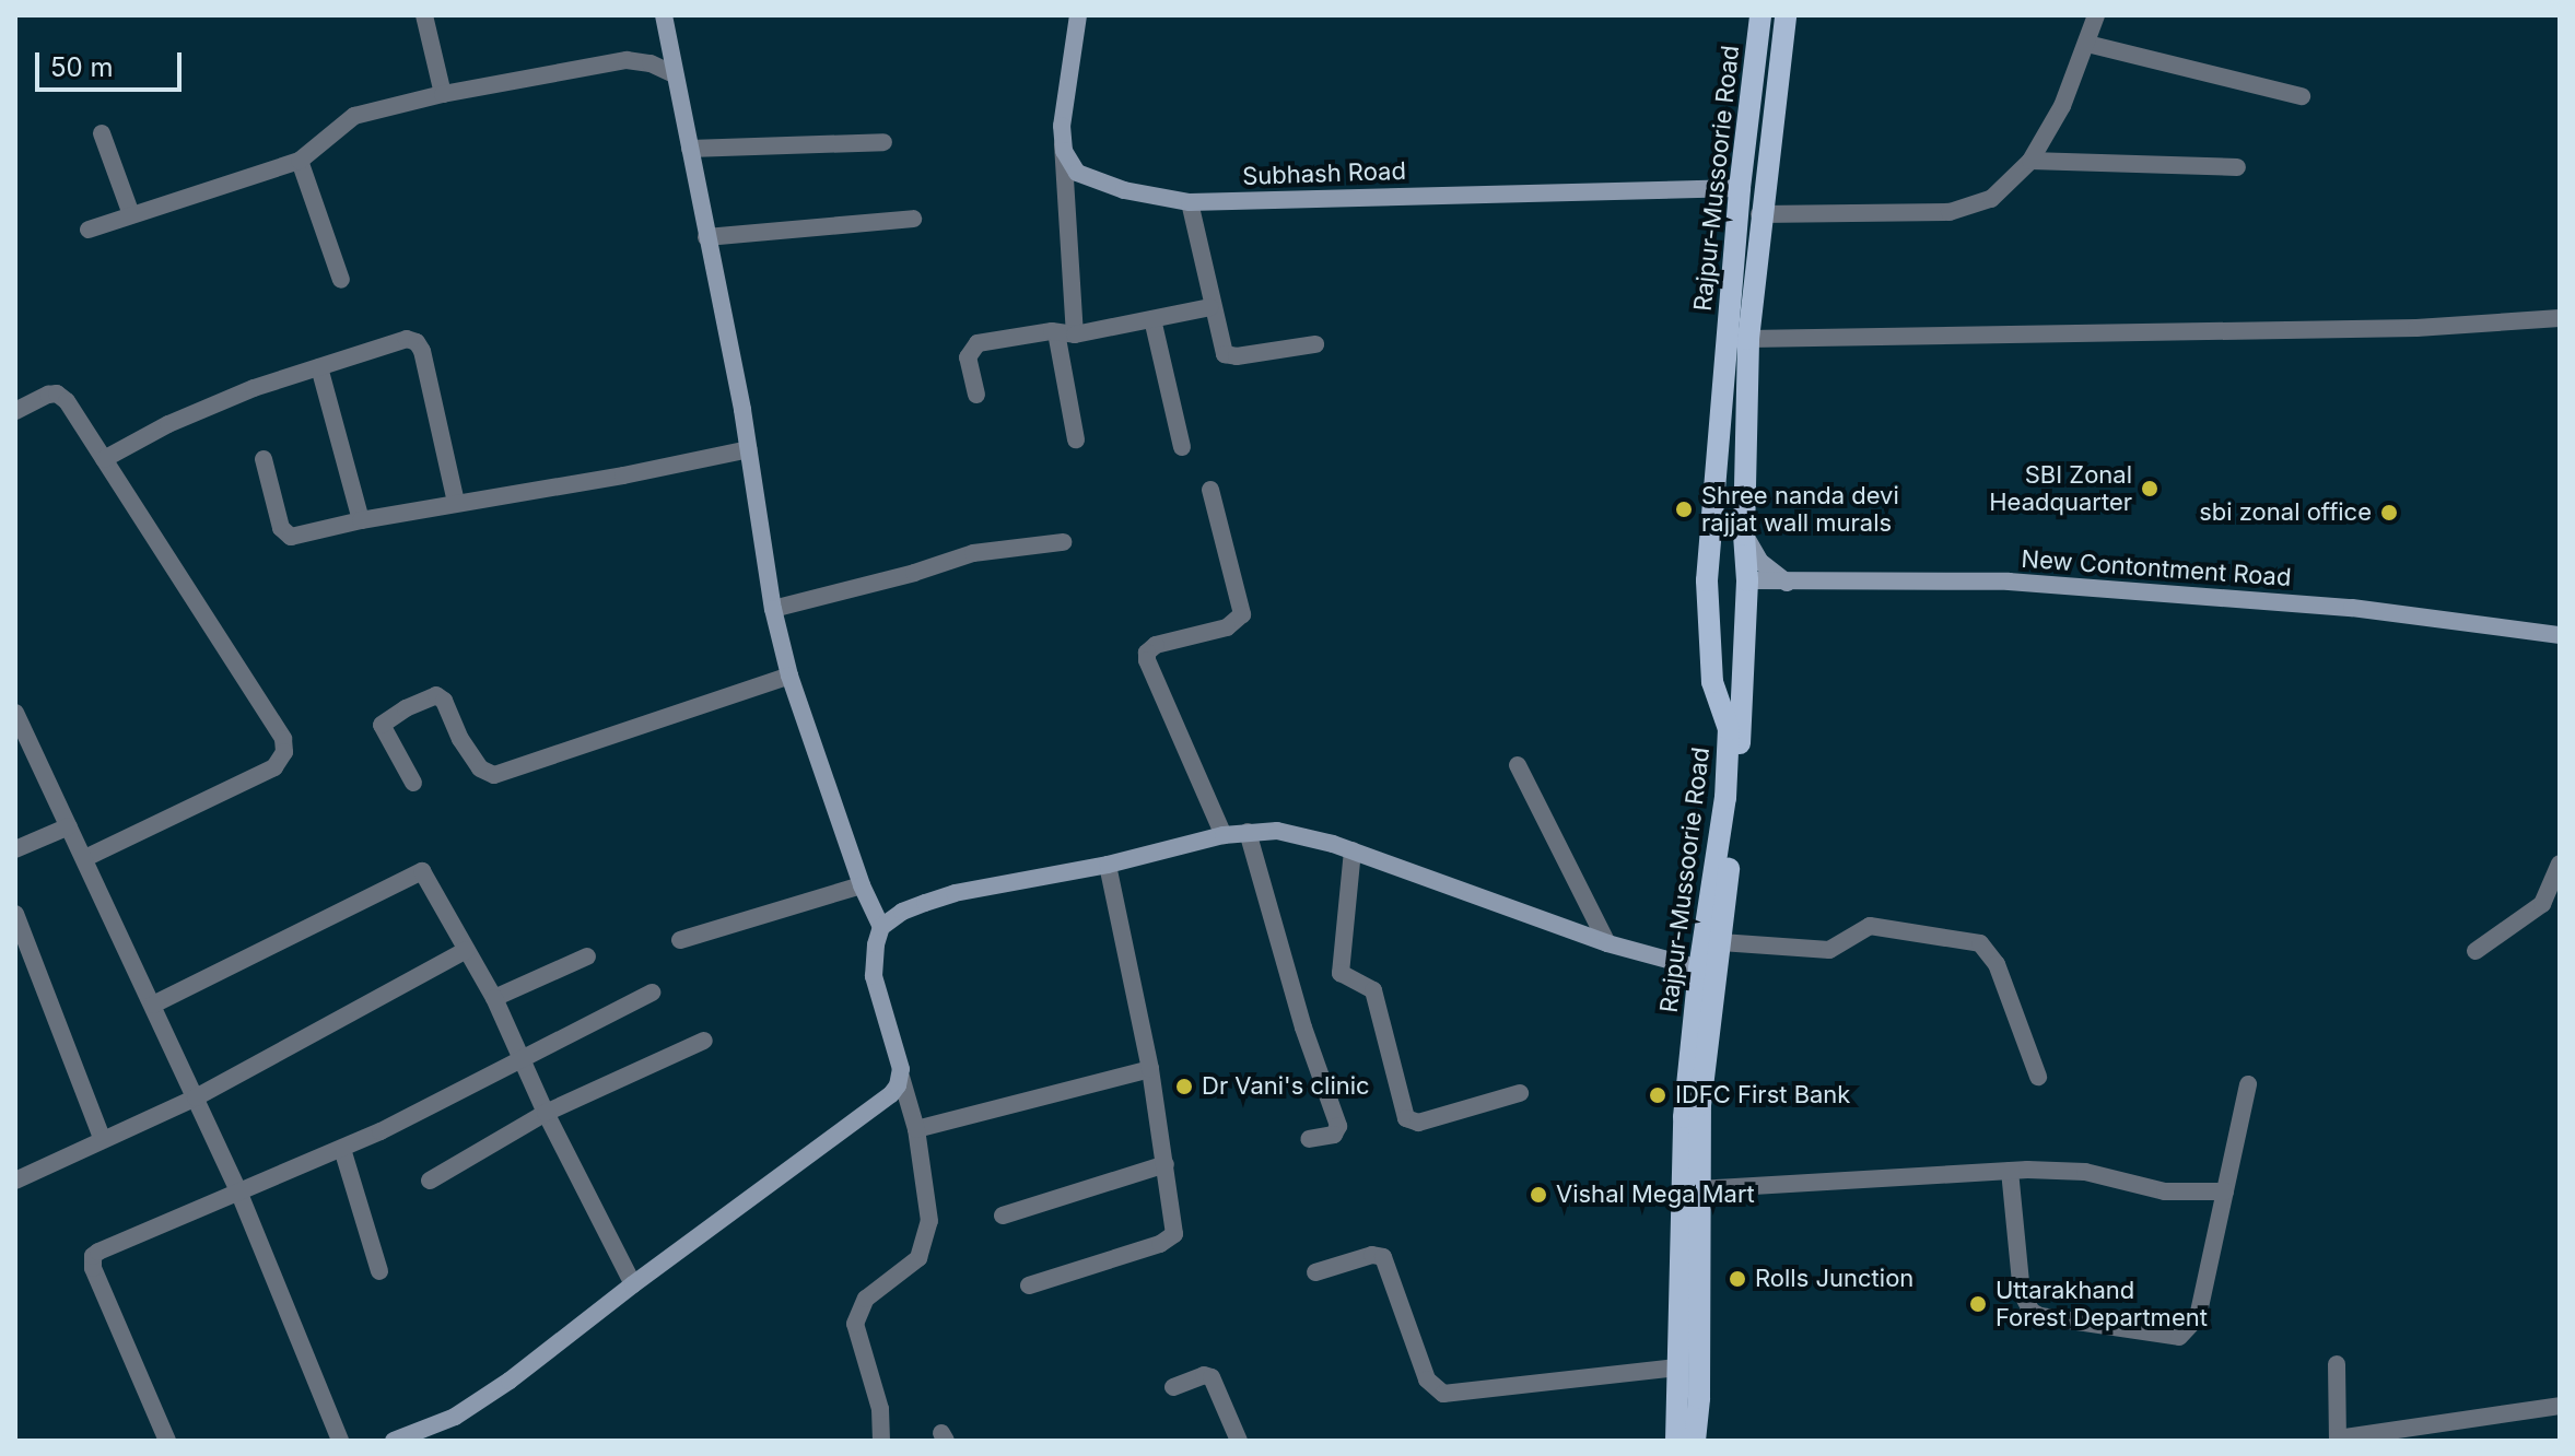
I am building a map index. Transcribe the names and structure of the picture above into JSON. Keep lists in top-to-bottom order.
{
  "streets": {
    "main road": ["Rajpur-Mussoorie Road"],
    "street": ["Subhash Road", "New Contontment Road"]
  },
  "crossings": [
    ["Subhash Road", "Rajpur-Mussoorie Road"],
    ["Rajpur-Mussoorie Road", "New Contontment Road"]
  ],
  "places": [
    "SBI Zonal Headquarter",
    "Shree nanda devi rajjat wall murals",
    "sbi zonal office",
    "Dr Vani's clinic",
    "IDFC First Bank",
    "Vishal Mega Mart",
    "Rolls Junction",
    "Uttarakhand Forest Department"
  ],
  "scale_bar": "50 m"
}
